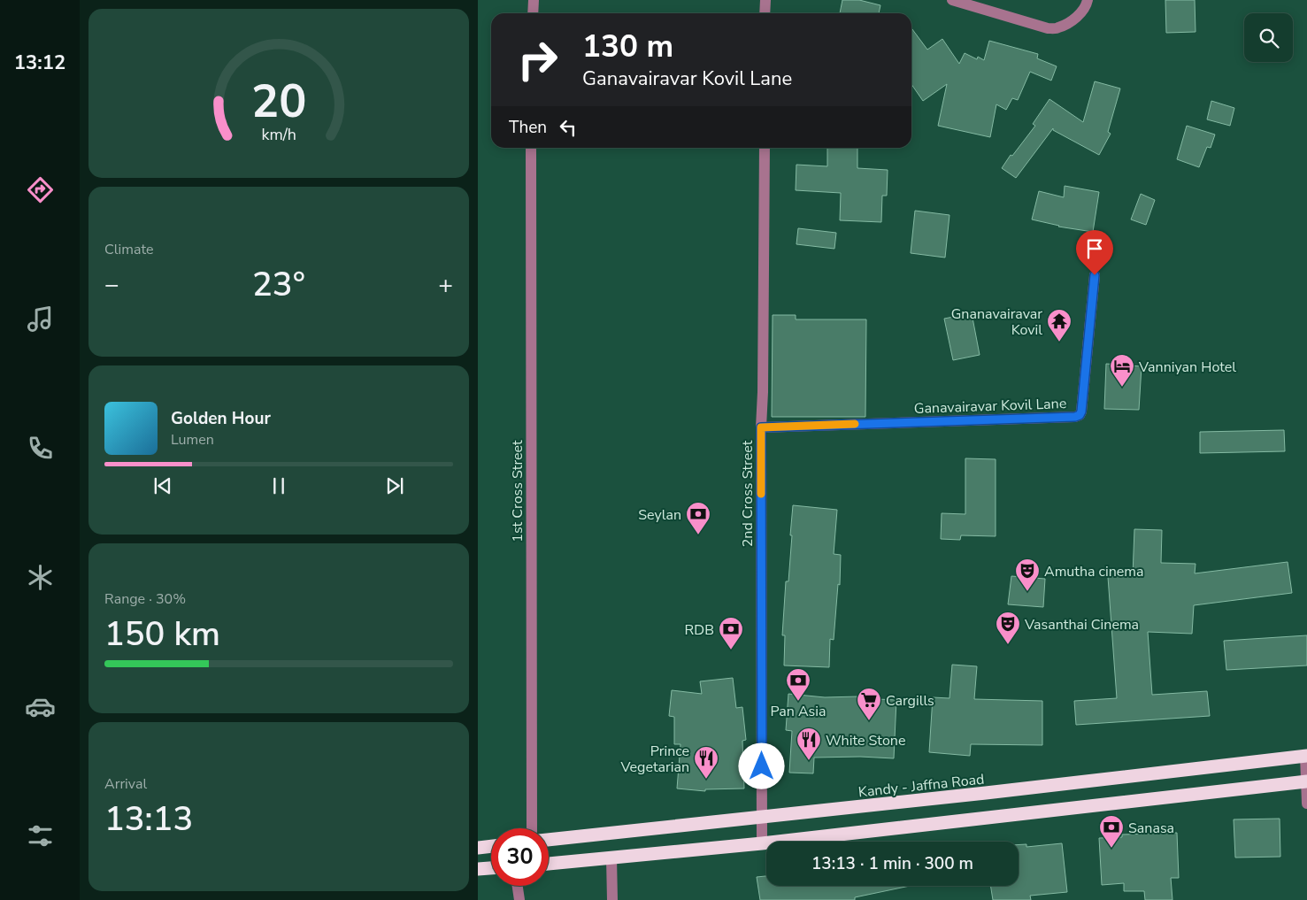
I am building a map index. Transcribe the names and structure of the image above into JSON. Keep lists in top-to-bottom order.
{
  "streets": {
    "highway": ["Kandy - Jaffna Road"],
    "street": ["Ganavairavar Kovil Lane", "1st Cross Street", "2nd Cross Street"]
  },
  "crossings": [
    ["Ganavairavar Kovil Lane", "2nd Cross Street"],
    ["2nd Cross Street", "Kandy - Jaffna Road"]
  ],
  "places": {
    "temple": ["Gnanavairavar Kovil"],
    "hotel": ["Vanniyan Hotel"],
    "bank": [
      "Seylan",
      "RDB",
      "Pan Asia",
      "Sanasa"
    ],
    "theatre": ["Amutha cinema", "Vasanthai Cinema"],
    "supermarket": ["Cargills"],
    "restaurant": ["White Stone", "Prince Vegetarian"]
  },
  "page": {
    "tabs": "13:12",
    "turn": ["130 m", "Ganavairavar Kovil Lane"],
    "then": "Then",
    "tile": [
      "Climate",
      ["Range · 30%", "150 km"],
      ["Arrival", "13:13"]
    ],
    "heat": ["−", "23°", "+"],
    "song": ["Golden Hour", "Lumen"],
    "limit": "30",
    "trip": "13:13 · 1 min · 300 m",
    "gauge": ["20", "km/h"]
  }
}
